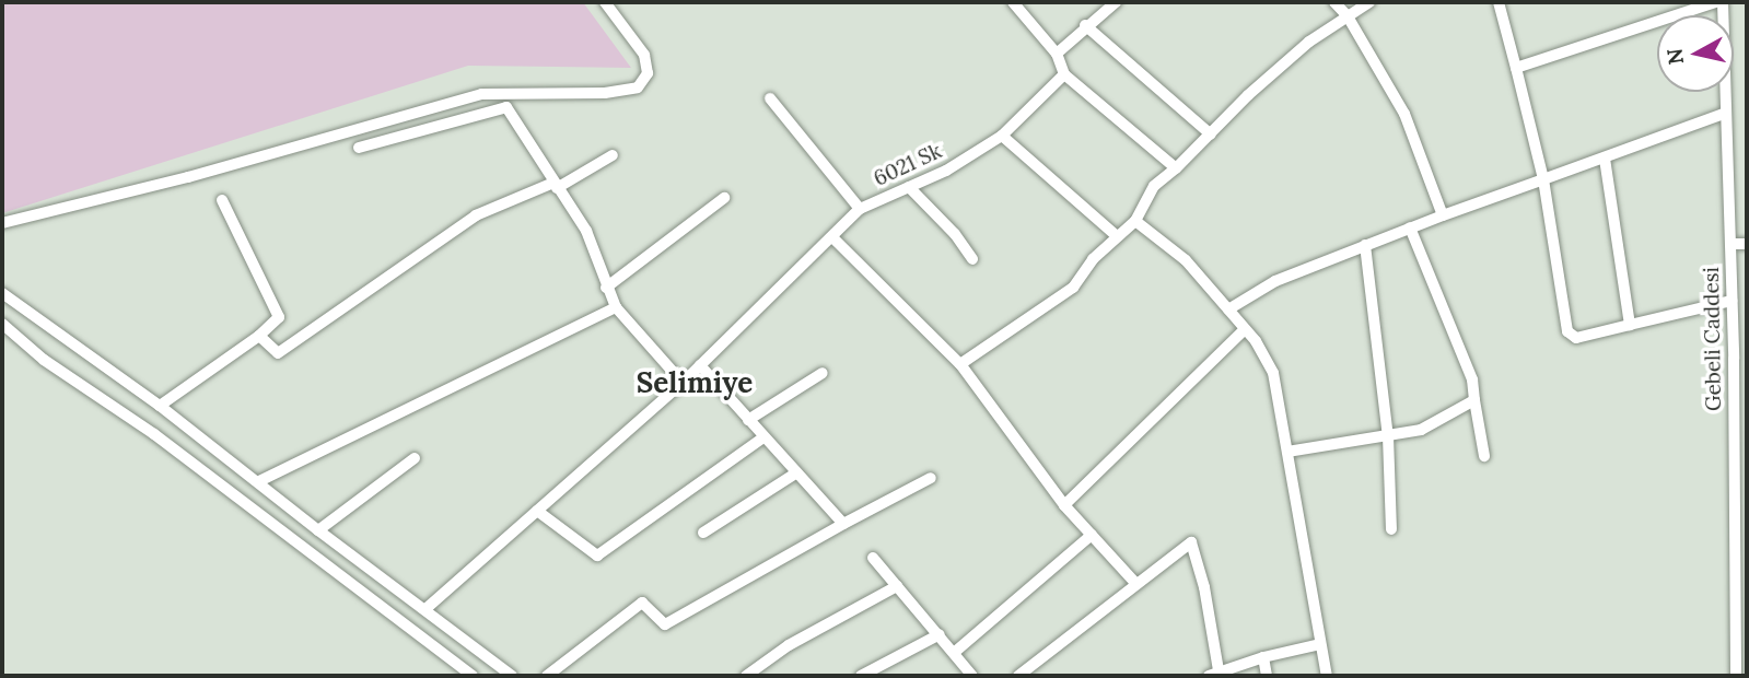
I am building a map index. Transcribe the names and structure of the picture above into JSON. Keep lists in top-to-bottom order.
{
  "streets": {
    "street": ["6021 Sk", "Gebeli Caddesi"]
  },
  "districts": ["Selimiye"],
  "north": "left"
}
